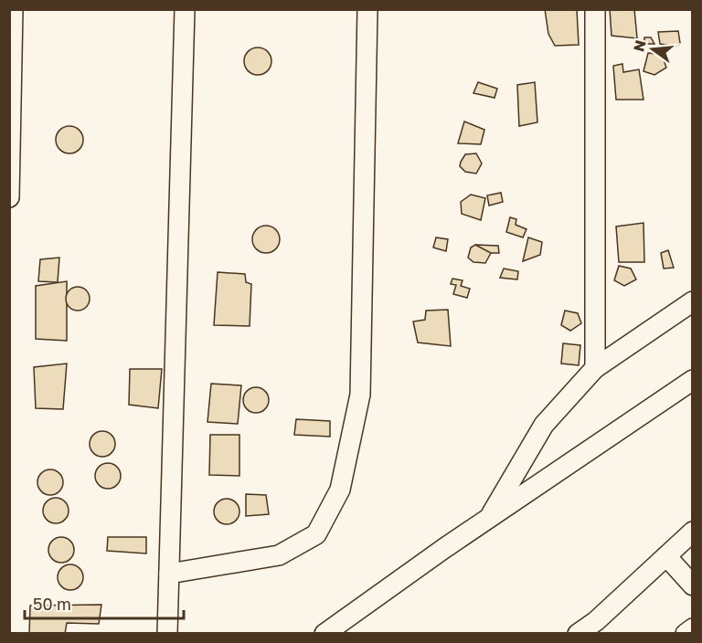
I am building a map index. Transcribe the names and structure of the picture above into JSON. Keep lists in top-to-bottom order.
{
  "scale_bar": "50 m",
  "north": "left"
}
